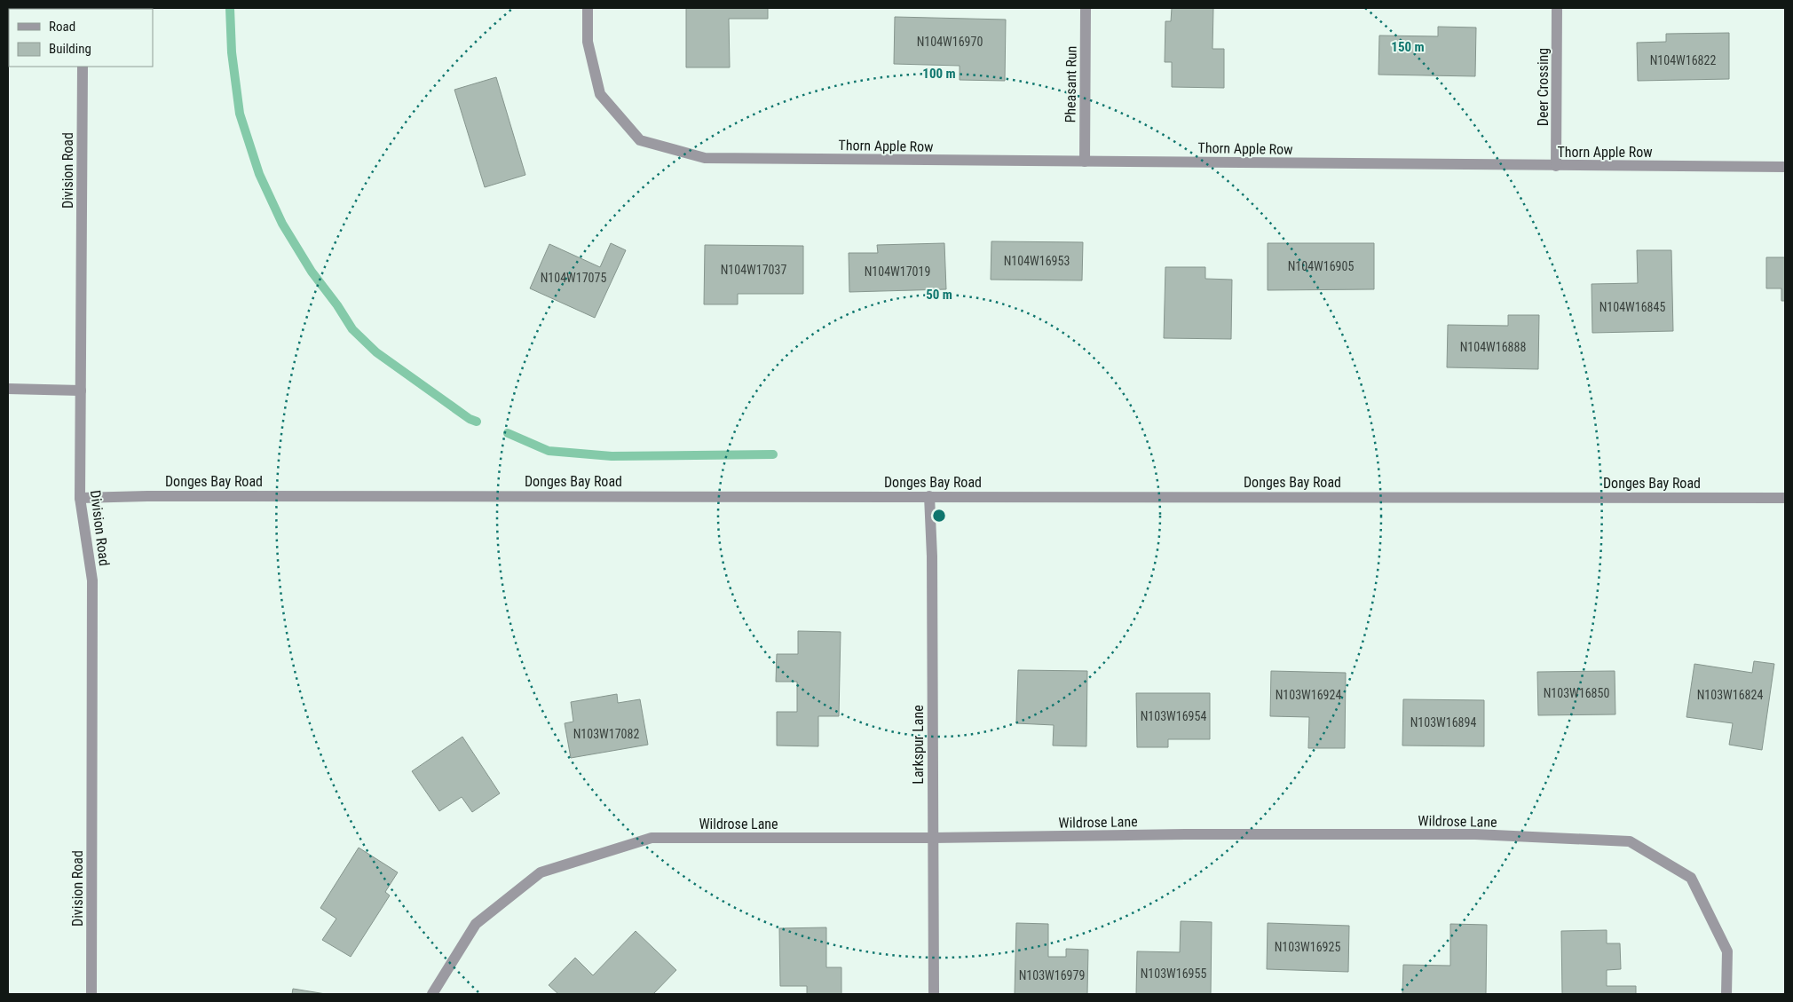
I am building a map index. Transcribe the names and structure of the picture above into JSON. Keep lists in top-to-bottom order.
{
  "streets": {
    "street": [
      "Pheasant Run",
      "Deer Crossing",
      "Thorn Apple Row",
      "Division Road",
      "Donges Bay Road",
      "Larkspur Lane",
      "Wildrose Lane"
    ]
  },
  "crossings": [
    ["Pheasant Run", "Thorn Apple Row"],
    ["Deer Crossing", "Thorn Apple Row"],
    ["Division Road", "Donges Bay Road"],
    ["Donges Bay Road", "Larkspur Lane"],
    ["Larkspur Lane", "Wildrose Lane"]
  ],
  "house_numbers": [
    "N104W16970",
    "N104W16822",
    "N104W16953",
    "N104W16905",
    "N104W17037",
    "N104W17019",
    "N104W17075",
    "N104W16845",
    "N104W16888",
    "N103W16850",
    "N103W16924",
    "N103W16824",
    "N103W16954",
    "N103W16894",
    "N103W17082",
    "N103W16925",
    "N103W16955",
    "N103W16979"
  ],
  "legend": ["Road", "Building"],
  "rings": ["150 m", "100 m", "50 m"]
}
